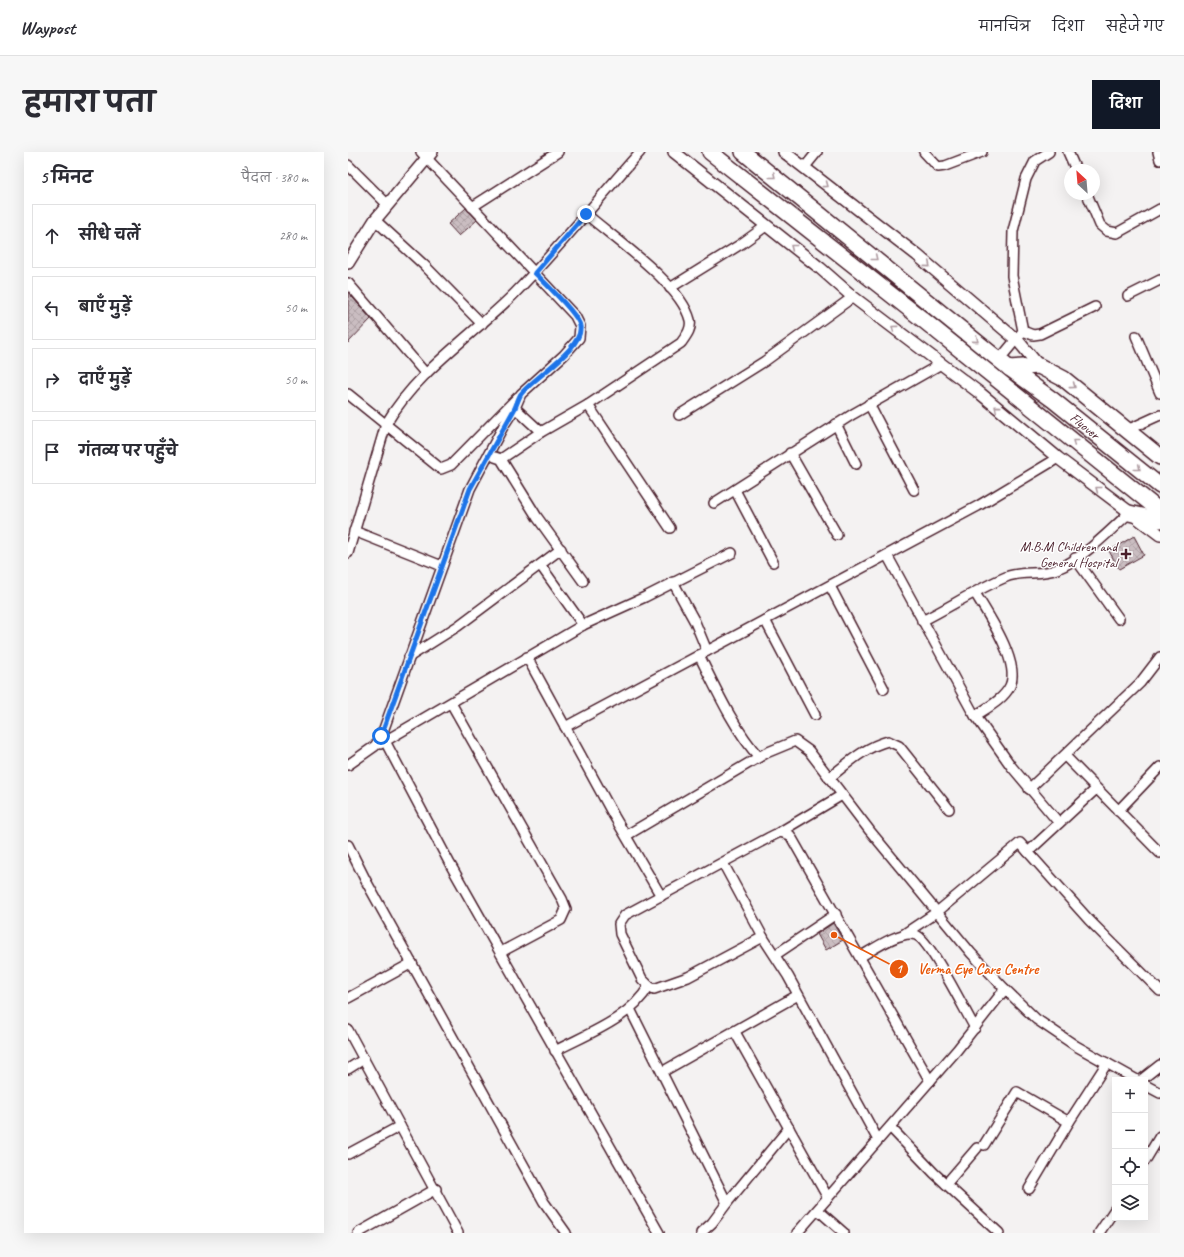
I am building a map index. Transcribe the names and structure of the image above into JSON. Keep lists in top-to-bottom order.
{
  "streets": {
    "highway": ["Flyover"]
  },
  "places": {
    "health": ["M.B.M Children and General Hospital"],
    "other": ["Verma Eye Care Centre"]
  },
  "north": "top left",
  "page": {
    "header": "Waypost",
    "nav": ["मानचित्र", "दिशा", "सहेजे गए"],
    "title": "हमारा पता",
    "buttons": "दिशा",
    "heading": ["5 मिनट", "पैदल · 380 m"],
    "list": [
      ["सीधे चलें", "280 m"],
      ["बाएँ मुड़ें", "50 m"],
      ["दाएँ मुड़ें", "50 m"],
      "गंतव्य पर पहुँचे"
    ],
    "map_buttons": ["+", "−"]
  }
}
